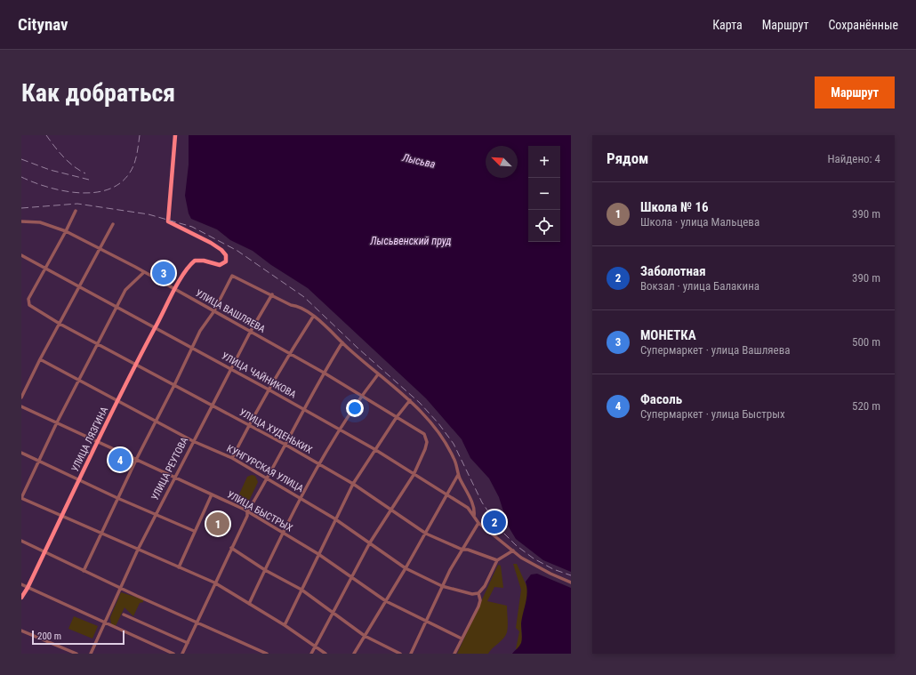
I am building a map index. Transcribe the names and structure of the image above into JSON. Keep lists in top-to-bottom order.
{
  "streets": {
    "main road": ["УЛИЦА ЛЯЗГИНА"],
    "street": [
      "УЛИЦА ВАШЛЯЕВА",
      "УЛИЦА ЧАЙНИКОВА",
      "УЛИЦА ХУДЕНЬКИХ",
      "УЛИЦА РЕУТОВА",
      "КУНГУРСКАЯ УЛИЦА",
      "УЛИЦА БЫСТРЫХ"
    ]
  },
  "crossings": [
    ["УЛИЦА ВАШЛЯЕВА", "УЛИЦА ЧАЙНИКОВА"],
    ["УЛИЦА ВАШЛЯЕВА", "УЛИЦА ЛЯЗГИНА"],
    ["УЛИЦА ВАШЛЯЕВА", "УЛИЦА РЕУТОВА"],
    ["УЛИЦА ЧАЙНИКОВА", "УЛИЦА ХУДЕНЬКИХ"],
    ["УЛИЦА ЧАЙНИКОВА", "УЛИЦА ЛЯЗГИНА"],
    ["УЛИЦА ЧАЙНИКОВА", "УЛИЦА РЕУТОВА"],
    ["УЛИЦА ХУДЕНЬКИХ", "УЛИЦА ЛЯЗГИНА"],
    ["УЛИЦА ХУДЕНЬКИХ", "УЛИЦА РЕУТОВА"],
    ["УЛИЦА ЛЯЗГИНА", "КУНГУРСКАЯ УЛИЦА"],
    ["УЛИЦА ЛЯЗГИНА", "УЛИЦА БЫСТРЫХ"],
    ["УЛИЦА РЕУТОВА", "КУНГУРСКАЯ УЛИЦА"],
    ["УЛИЦА РЕУТОВА", "УЛИЦА БЫСТРЫХ"]
  ],
  "water": ["Лысьва", "Лысьвенский пруд"],
  "scale_bar": "200 m",
  "north": "top left",
  "page": {
    "header": "Citynav",
    "nav": ["Карта", "Маршрут", "Сохранённые"],
    "buttons": "Маршрут",
    "title": "Как добраться",
    "heading": ["Рядом", "Найдено: 4"],
    "map_buttons": ["+", "−"],
    "list": [
      {
        "mark": "1",
        "name": "Школа № 16",
        "note": "Школа · улица Мальцева",
        "value": "390 m"
      },
      {
        "mark": "2",
        "name": "Заболотная",
        "note": "Вокзал · улица Балакина",
        "value": "390 m"
      },
      {
        "mark": "3",
        "name": "МОНЕТКА",
        "note": "Супермаркет · улица Вашляева",
        "value": "500 m"
      },
      {
        "mark": "4",
        "name": "Фасоль",
        "note": "Супермаркет · улица Быстрых",
        "value": "520 m"
      }
    ],
    "pins": [
      "3",
      "4",
      "2",
      "1"
    ],
    "scale": "200 m"
  }
}
